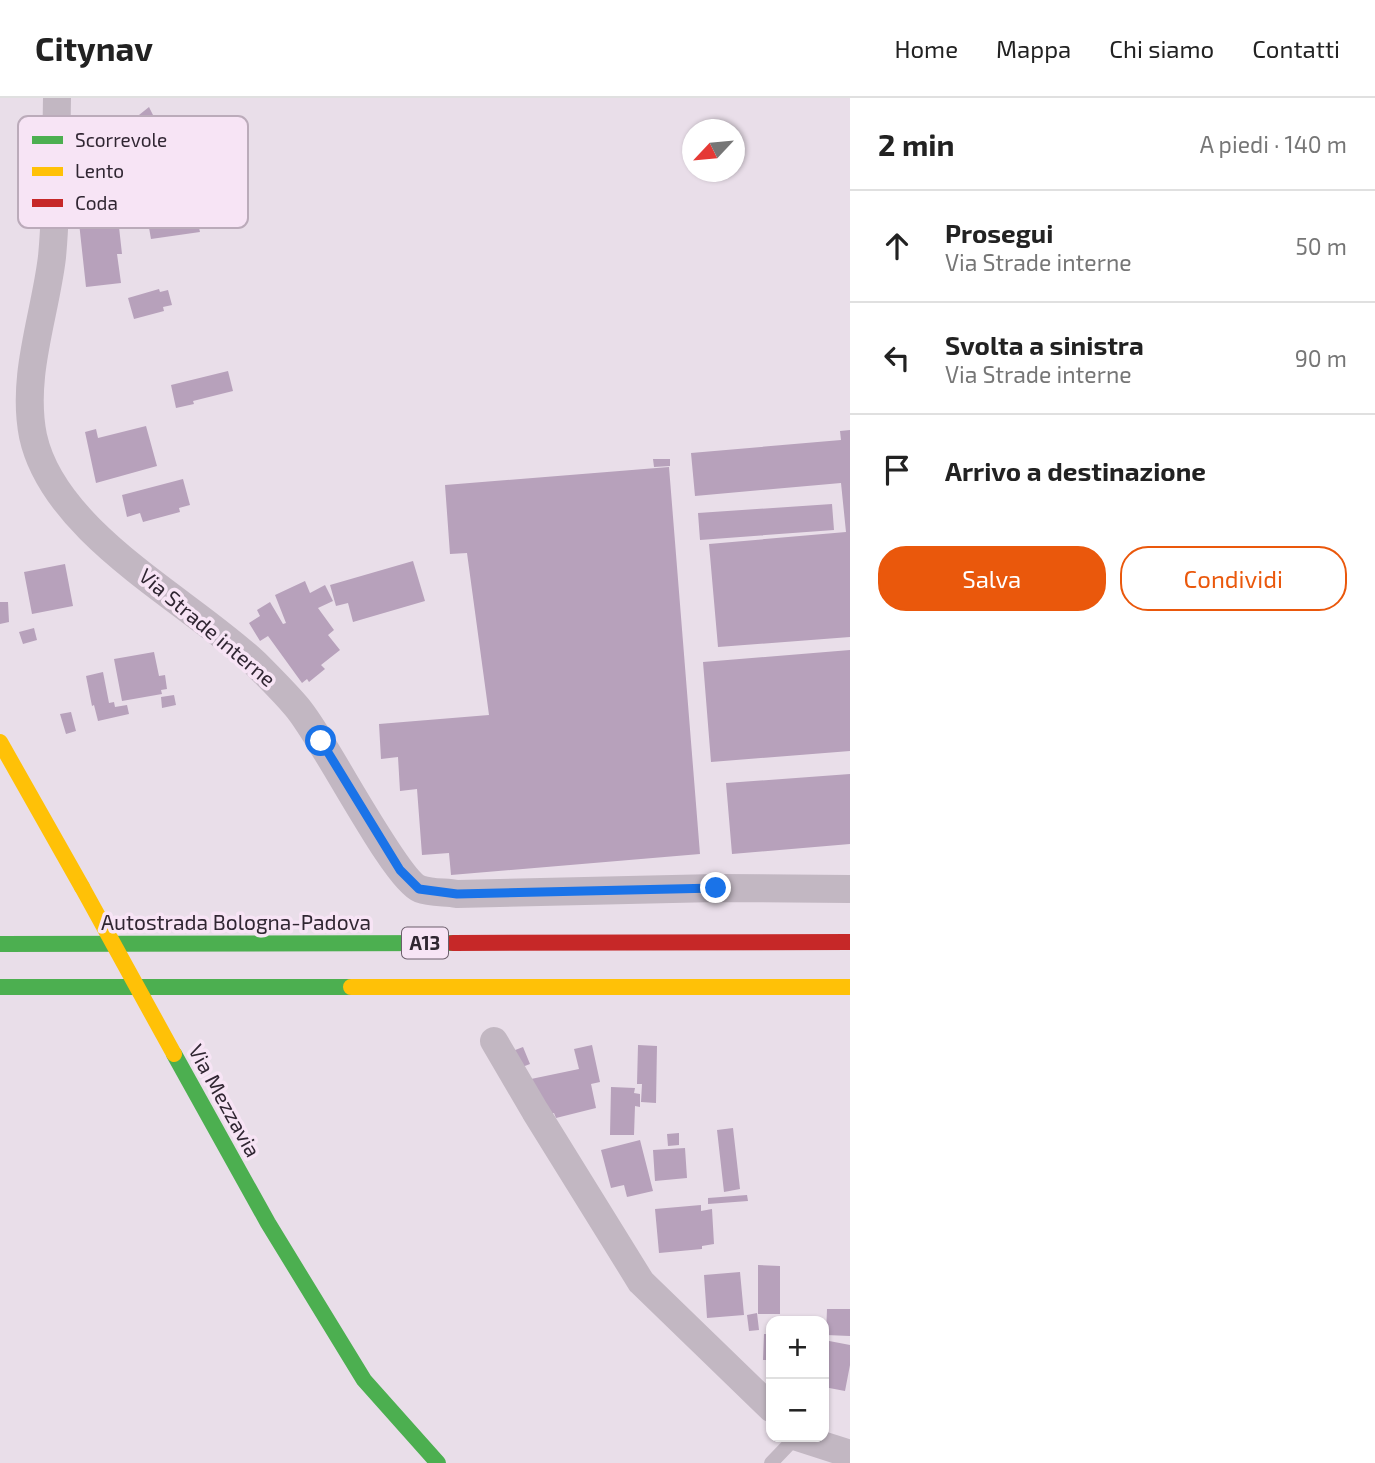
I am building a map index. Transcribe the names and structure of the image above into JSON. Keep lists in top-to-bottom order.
{
  "streets": {
    "main road": ["Autostrada Bologna-Padova", "A13", "Via Mezzavia"],
    "street": ["Via Strade interne"]
  },
  "legend": ["Scorrevole", "Lento", "Coda"],
  "north": "bottom left",
  "page": {
    "header": "Citynav",
    "nav": [
      "Home",
      "Mappa",
      "Chi siamo",
      "Contatti"
    ],
    "heading": ["2 min", "A piedi · 140 m"],
    "list": [
      ["Prosegui", "Via Strade interne", "50 m"],
      ["Svolta a sinistra", "Via Strade interne", "90 m"],
      "Arrivo a destinazione"
    ],
    "buttons": ["Salva", "Condividi"],
    "map_buttons": ["+", "−"]
  }
}
